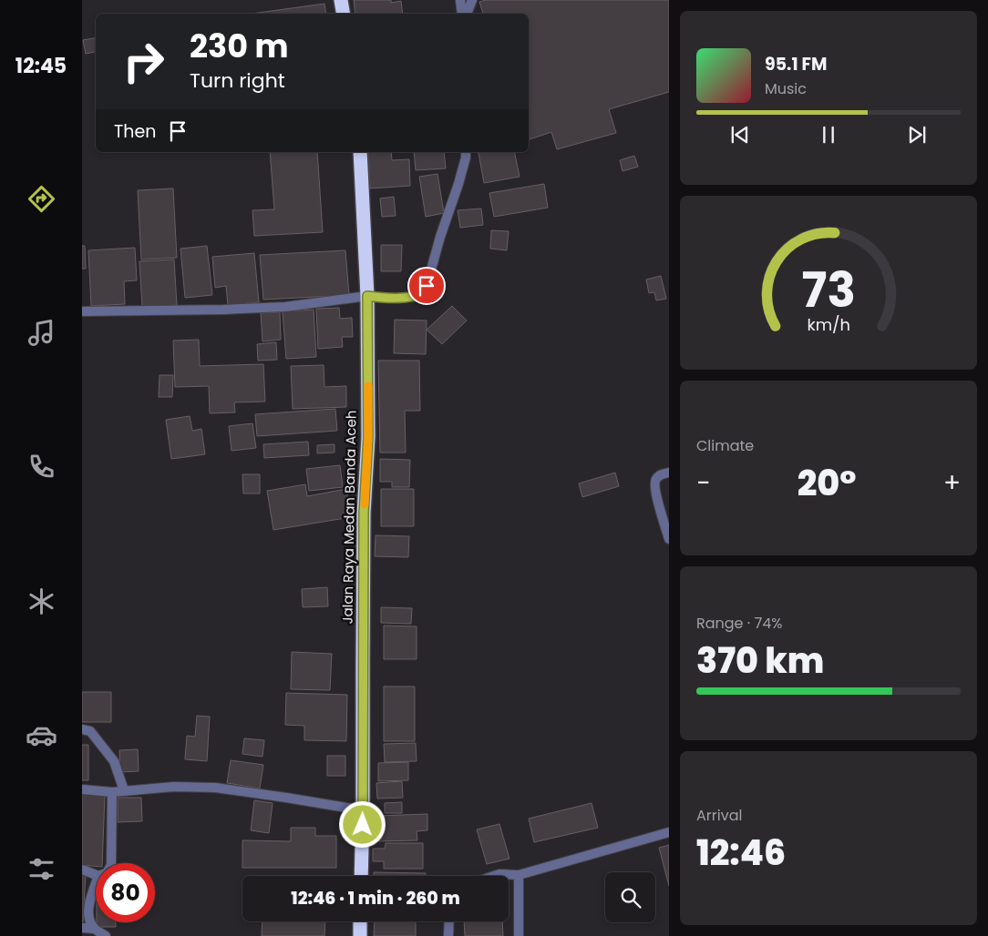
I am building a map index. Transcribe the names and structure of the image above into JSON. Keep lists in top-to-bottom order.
{
  "streets": {
    "highway": ["Jalan Raya Medan Banda Aceh"]
  },
  "page": {
    "tabs": "12:45",
    "turn": ["230 m", "Turn right"],
    "song": ["95.1 FM", "Music"],
    "then": "Then",
    "tile": [
      "Climate",
      ["Range · 74%", "370 km"],
      ["Arrival", "12:46"]
    ],
    "heat": ["−", "20°", "+"],
    "limit": "80",
    "trip": "12:46 · 1 min · 260 m",
    "gauge": ["73", "km/h"]
  }
}
